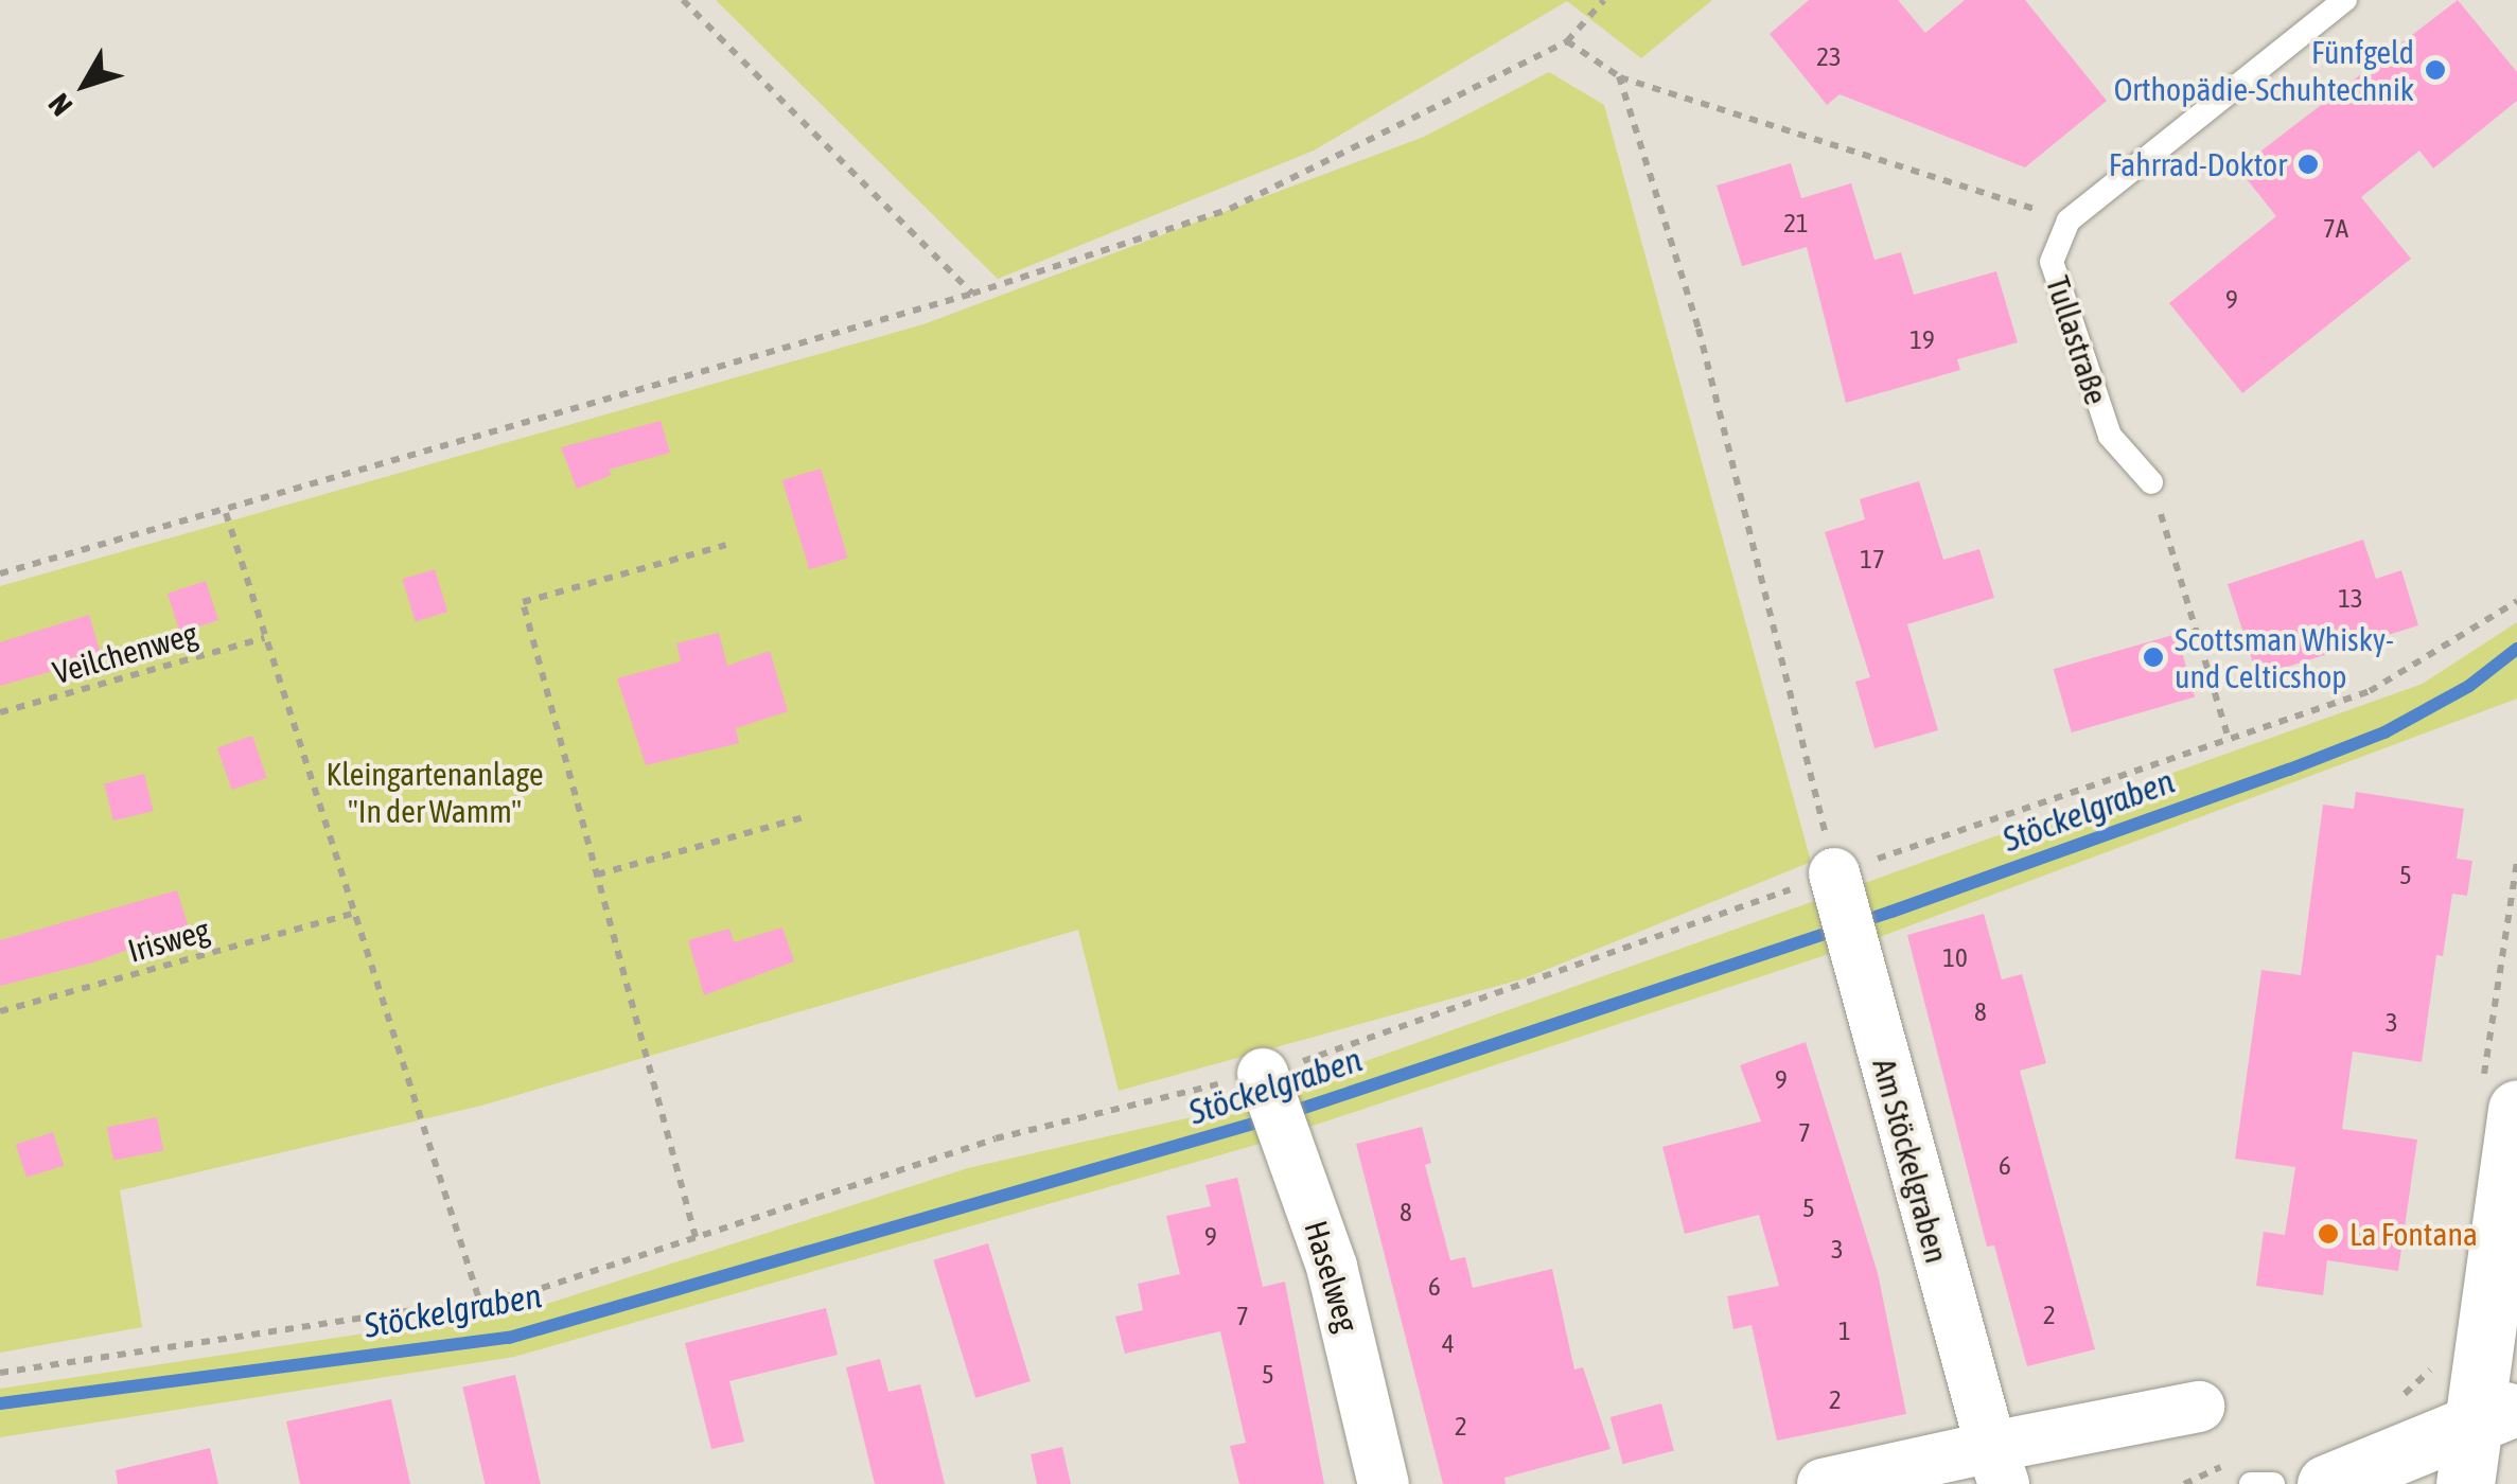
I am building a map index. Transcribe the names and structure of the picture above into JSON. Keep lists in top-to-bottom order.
{
  "streets": {
    "street": ["Am Stöckelgraben", "Haselweg"],
    "lane": ["Tullastraße"],
    "path": ["Veilchenweg", "Irisweg"]
  },
  "water": ["Stöckelgraben"],
  "parks": ["Kleingartenanlage \"In der Wamm\""],
  "places": [
    "Fünfgeld Orthopädie-Schuhtechnik",
    "Fahrrad-Doktor",
    "Scottsman Whisky- und Celticshop",
    "La Fontana"
  ],
  "house_numbers": [
    "23",
    "21",
    "7A",
    "9",
    "19",
    "17",
    "13",
    "5",
    "10",
    "8",
    "3",
    "9",
    "7",
    "6",
    "5",
    "8",
    "9",
    "3",
    "6",
    "2",
    "7",
    "1",
    "4",
    "5",
    "2",
    "2"
  ],
  "north": "bottom left"
}
